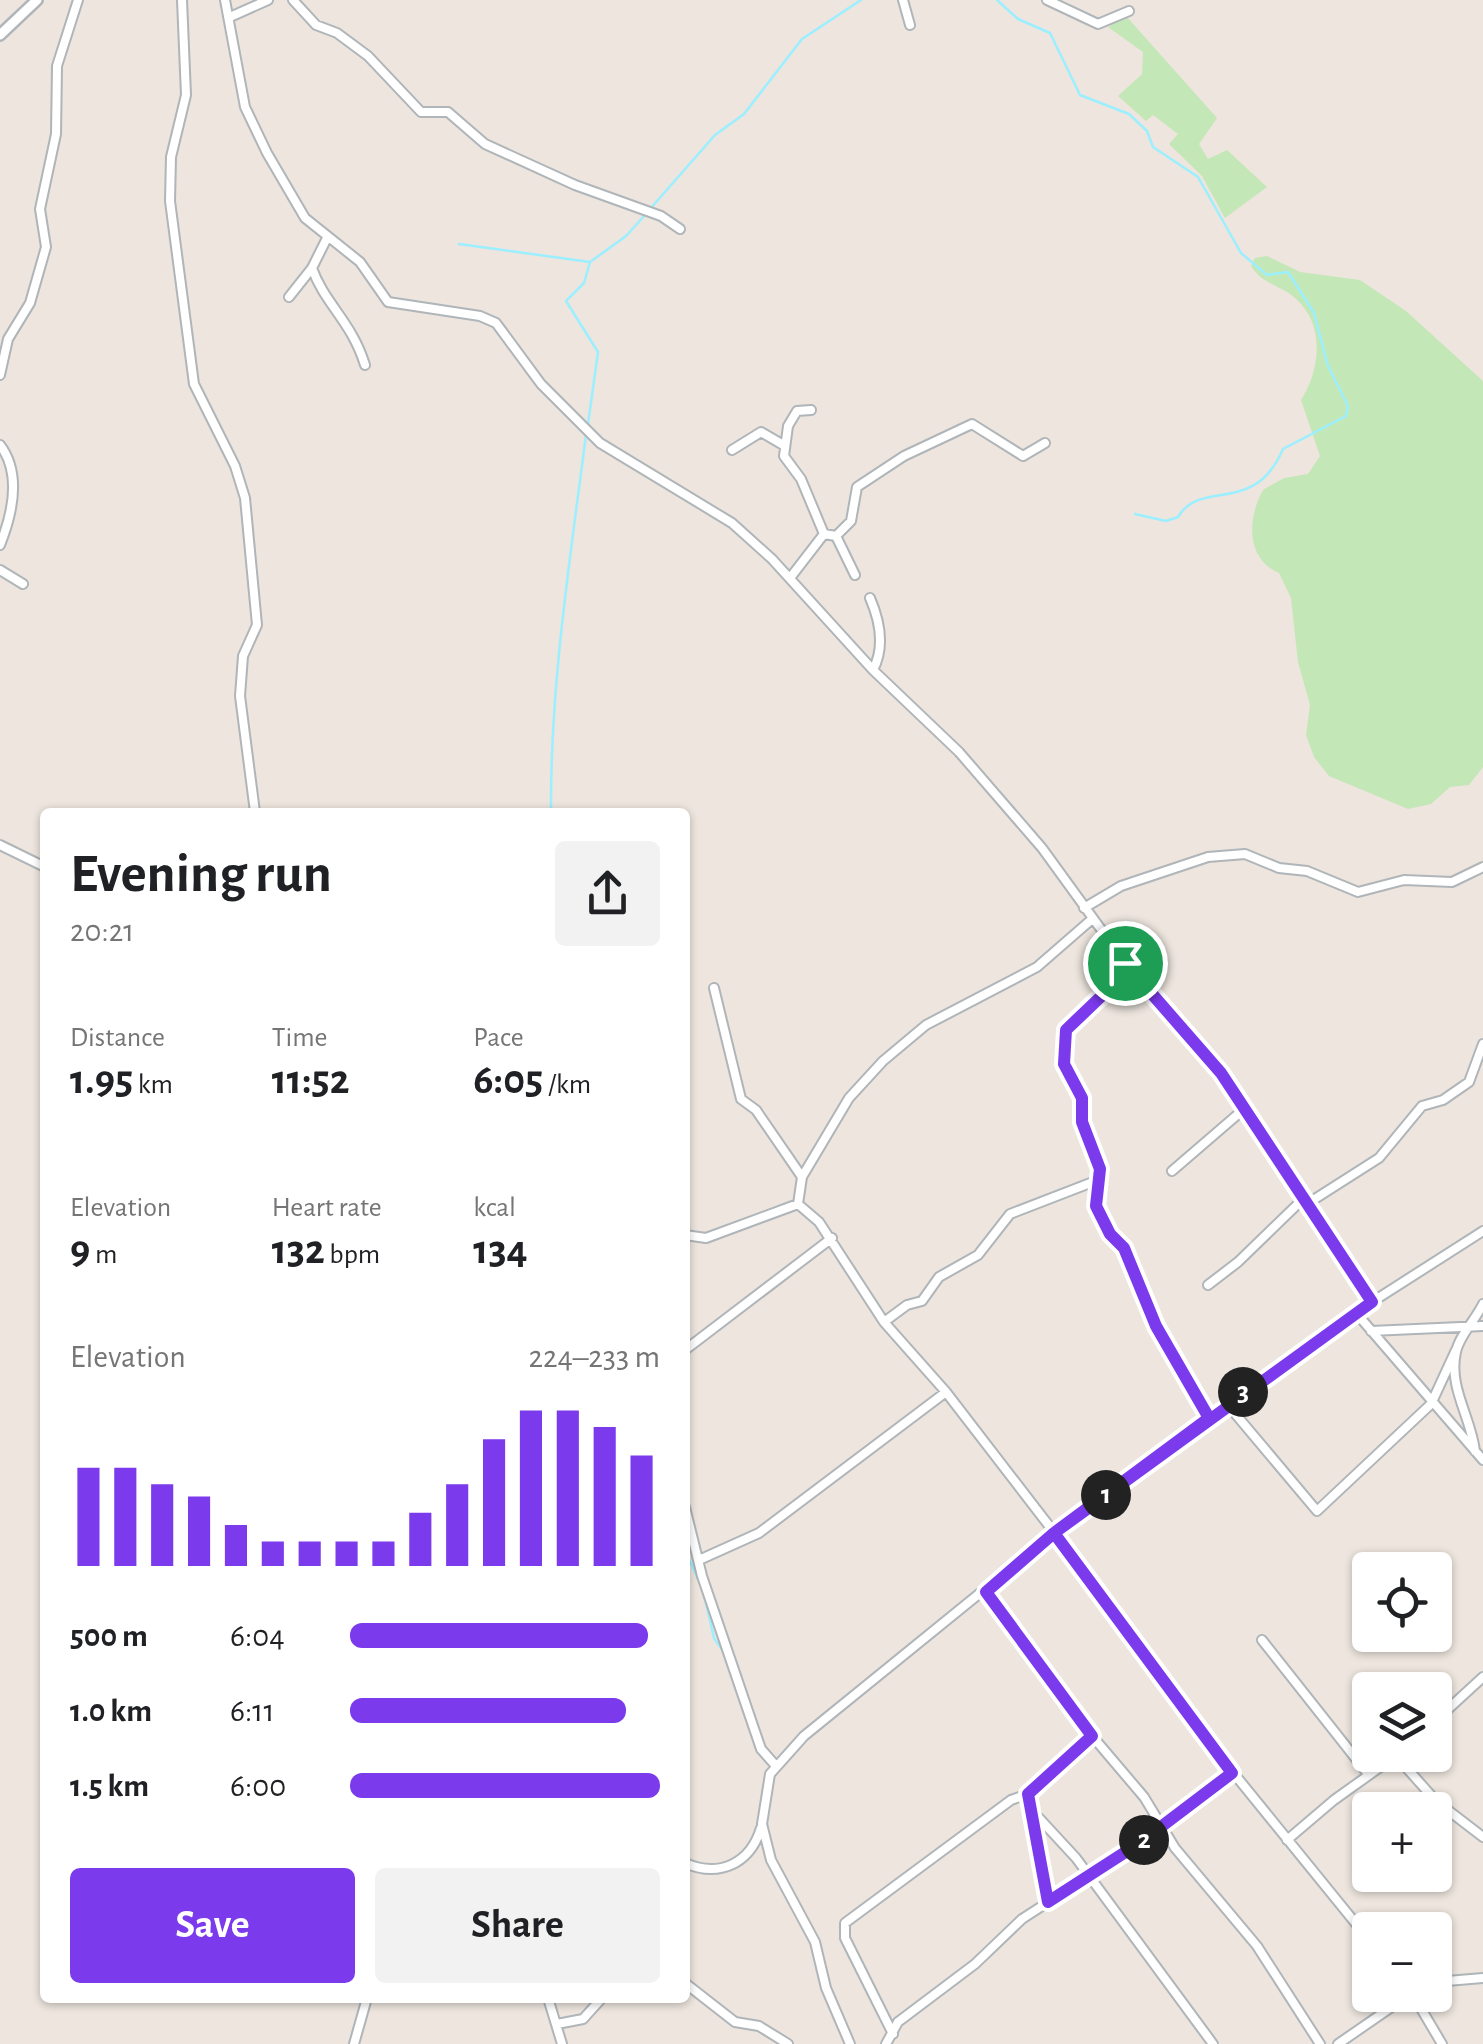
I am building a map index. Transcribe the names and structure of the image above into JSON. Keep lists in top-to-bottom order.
{
  "page": {
    "heading": ["Evening run", "20:21"],
    "stats": [
      ["Distance", "1.95 km"],
      ["Time", "11:52"],
      ["Pace", "6:05 /km"],
      ["Elevation", "9 m"],
      ["Heart rate", "132 bpm"],
      ["kcal", "134"]
    ],
    "chart": ["Elevation", "224–233 m"],
    "pins": ["3", "1", "2"],
    "map_buttons": ["+", "−"],
    "list": [
      {
        "name": "500 m",
        "note": "6:04"
      },
      {
        "name": "1.0 km",
        "note": "6:11"
      },
      {
        "name": "1.5 km",
        "note": "6:00"
      }
    ],
    "buttons": ["Save", "Share"]
  }
}
